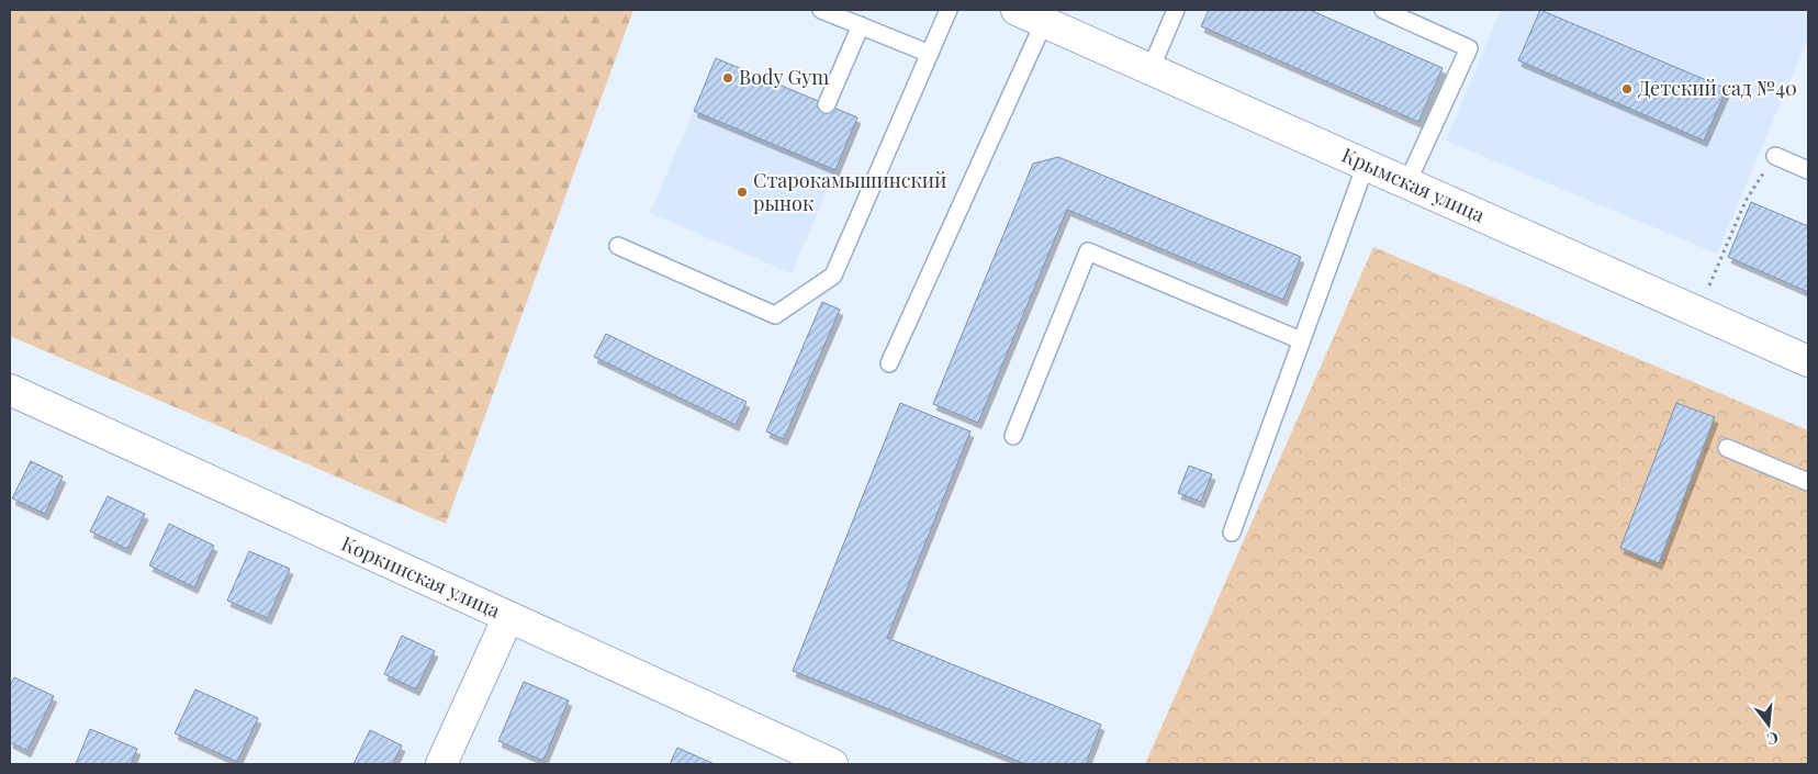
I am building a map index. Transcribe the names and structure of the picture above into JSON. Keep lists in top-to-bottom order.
{
  "streets": {
    "street": ["Крымская улица", "Коркинская улица"]
  },
  "places": ["Body Gym", "Детский сад №40", "Старокамышинский рынок"],
  "north": "bottom"
}
